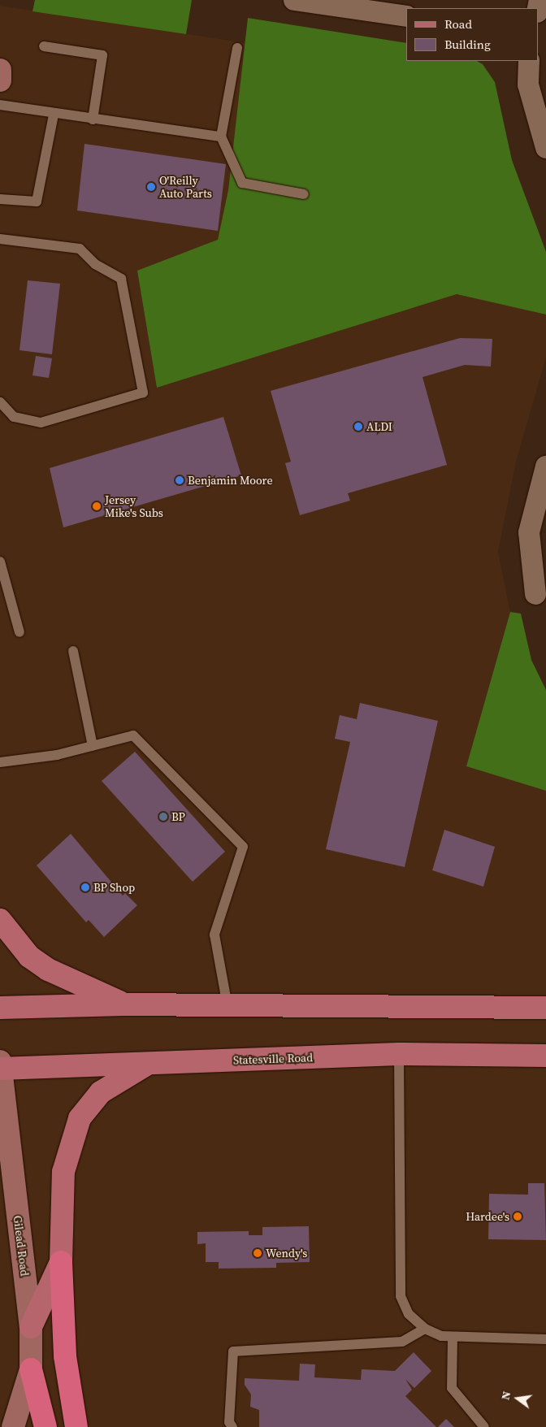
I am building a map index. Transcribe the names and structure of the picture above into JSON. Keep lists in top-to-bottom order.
{
  "streets": {
    "main road": ["Statesville Road", "Gilead Road"]
  },
  "crossings": [
    ["Statesville Road", "Gilead Road"]
  ],
  "places": [
    "O'Reilly Auto Parts",
    "ALDI",
    "Benjamin Moore",
    "Jersey Mike's Subs",
    "BP",
    "BP Shop",
    "Hardee's",
    "Wendy's"
  ],
  "legend": ["Road", "Building"],
  "north": "left"
}
